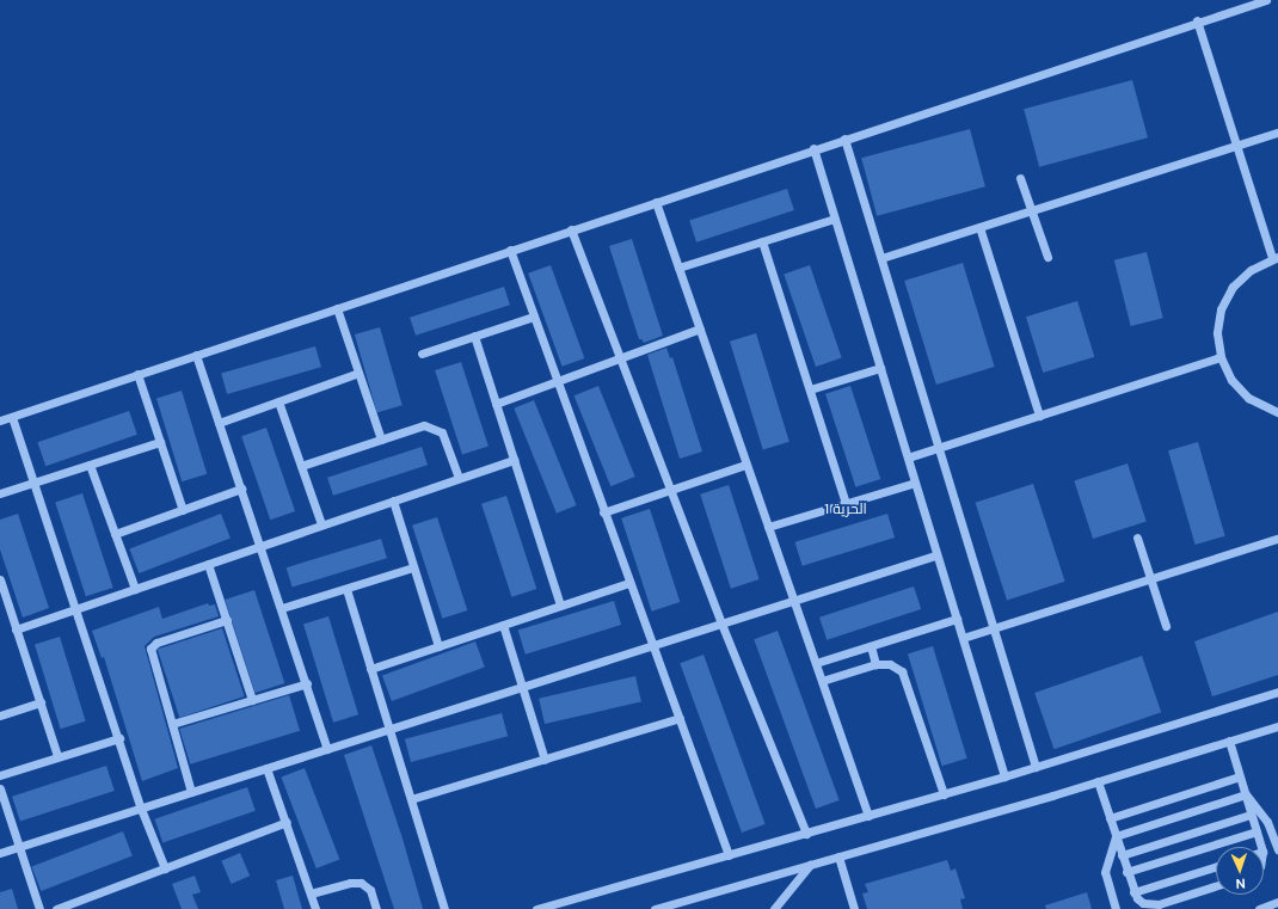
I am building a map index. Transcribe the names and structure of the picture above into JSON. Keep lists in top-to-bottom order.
{
  "districts": ["الحرية 1"],
  "north": "bottom"
}
